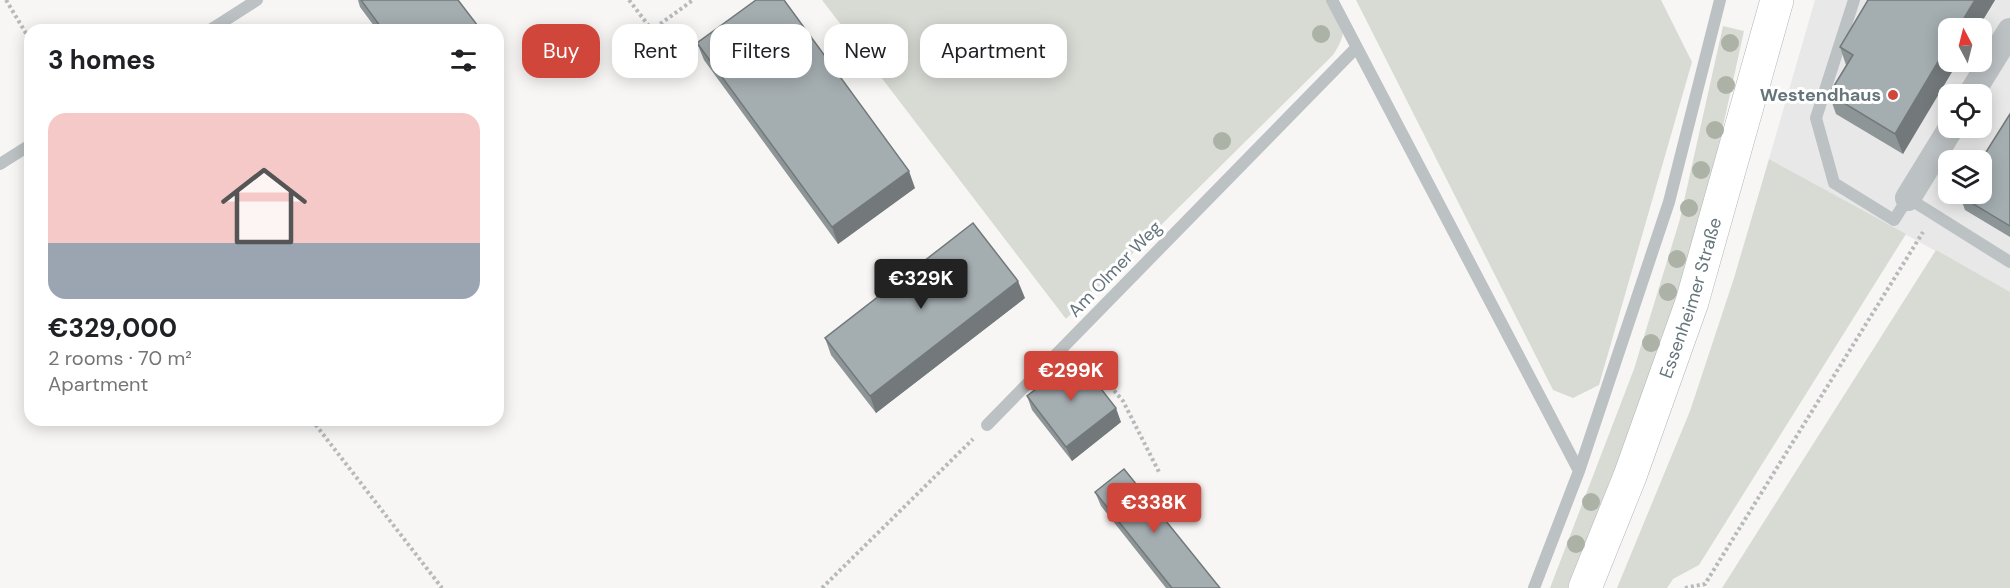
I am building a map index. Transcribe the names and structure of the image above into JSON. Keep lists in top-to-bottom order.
{
  "streets": {
    "main road": ["Essenheimer Straße"],
    "lane": ["Am Olmer Weg"]
  },
  "places": ["Westendhaus"],
  "north": "top",
  "page": {
    "chip": [
      "Buy",
      "Rent",
      "Filters",
      "New",
      "Apartment"
    ],
    "heading": "3 homes",
    "list": [
      {
        "name": "€329,000",
        "note": "2 rooms · 70 m² · Apartment"
      }
    ],
    "price": ["€329K", "€299K", "€338K"]
  }
}
